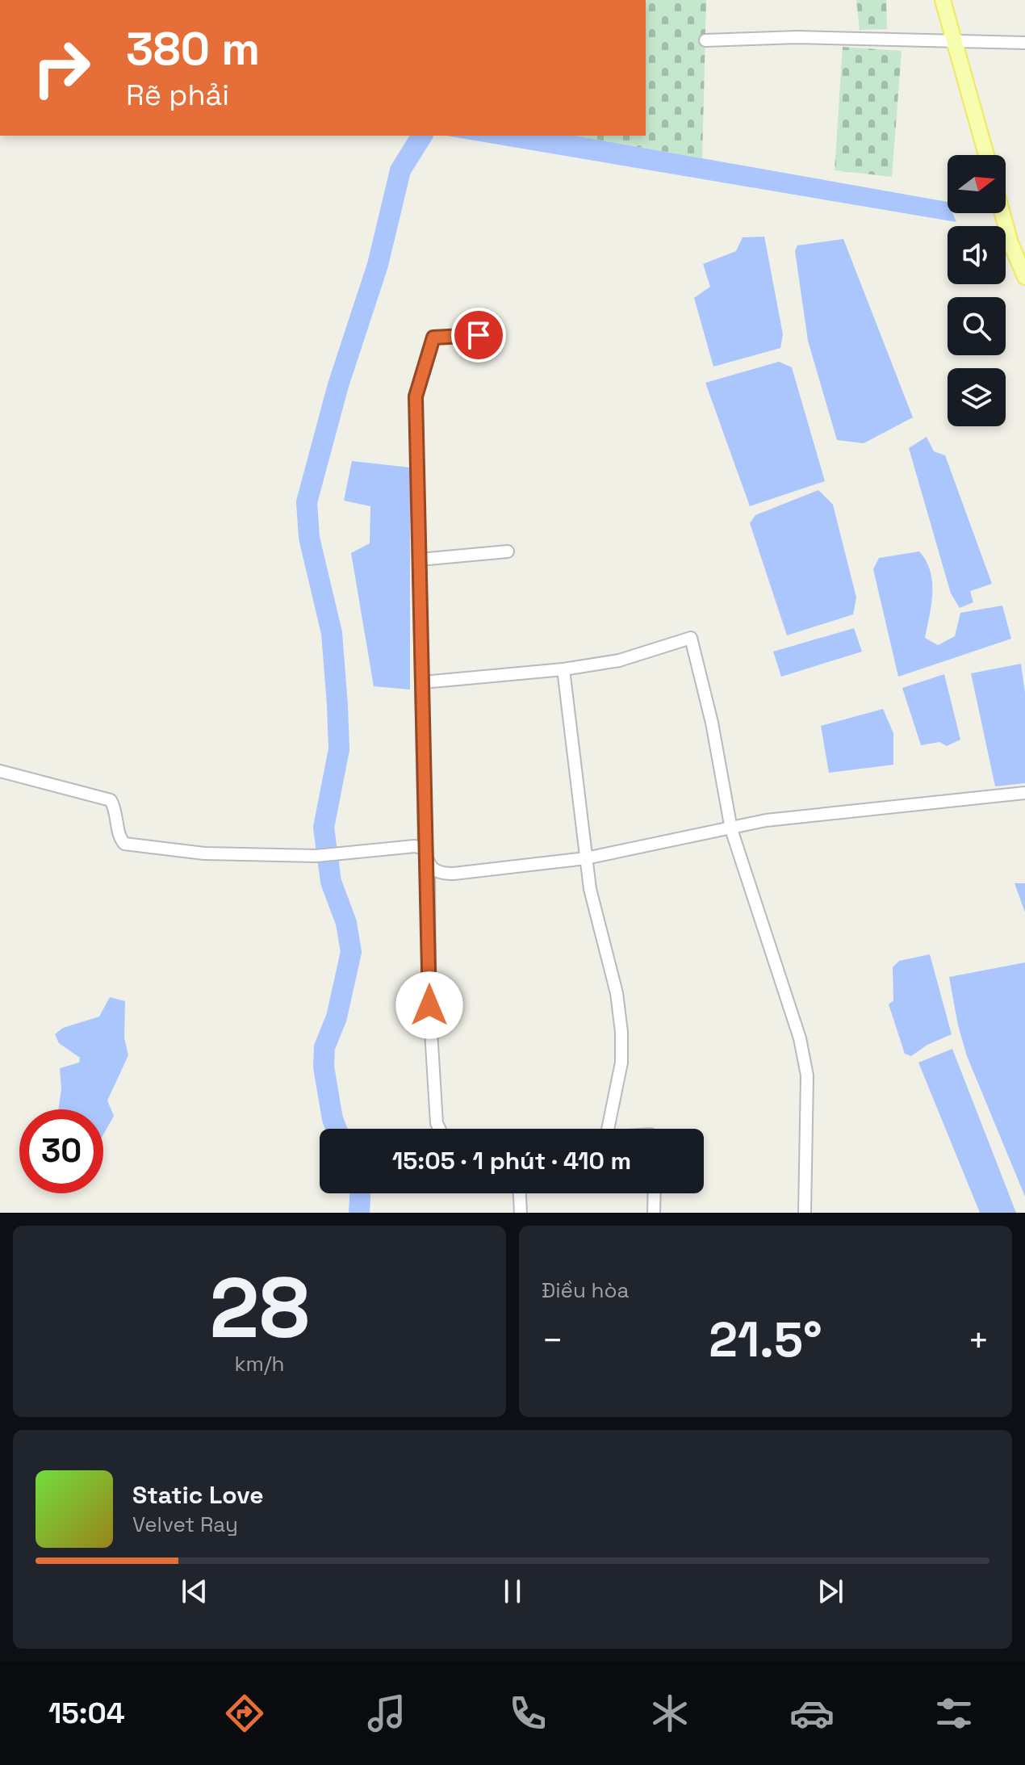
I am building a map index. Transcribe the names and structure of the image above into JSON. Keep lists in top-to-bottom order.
{
  "north": "right",
  "page": {
    "turn": ["380 m", "Rẽ phải"],
    "limit": "30",
    "trip": "15:05 · 1 phút · 410 m",
    "tile": [
      ["28", "km/h"],
      "Điều hòa"
    ],
    "heat": ["−", "21.5°", "+"],
    "song": ["Static Love", "Velvet Ray"],
    "tabs": "15:04"
  }
}
